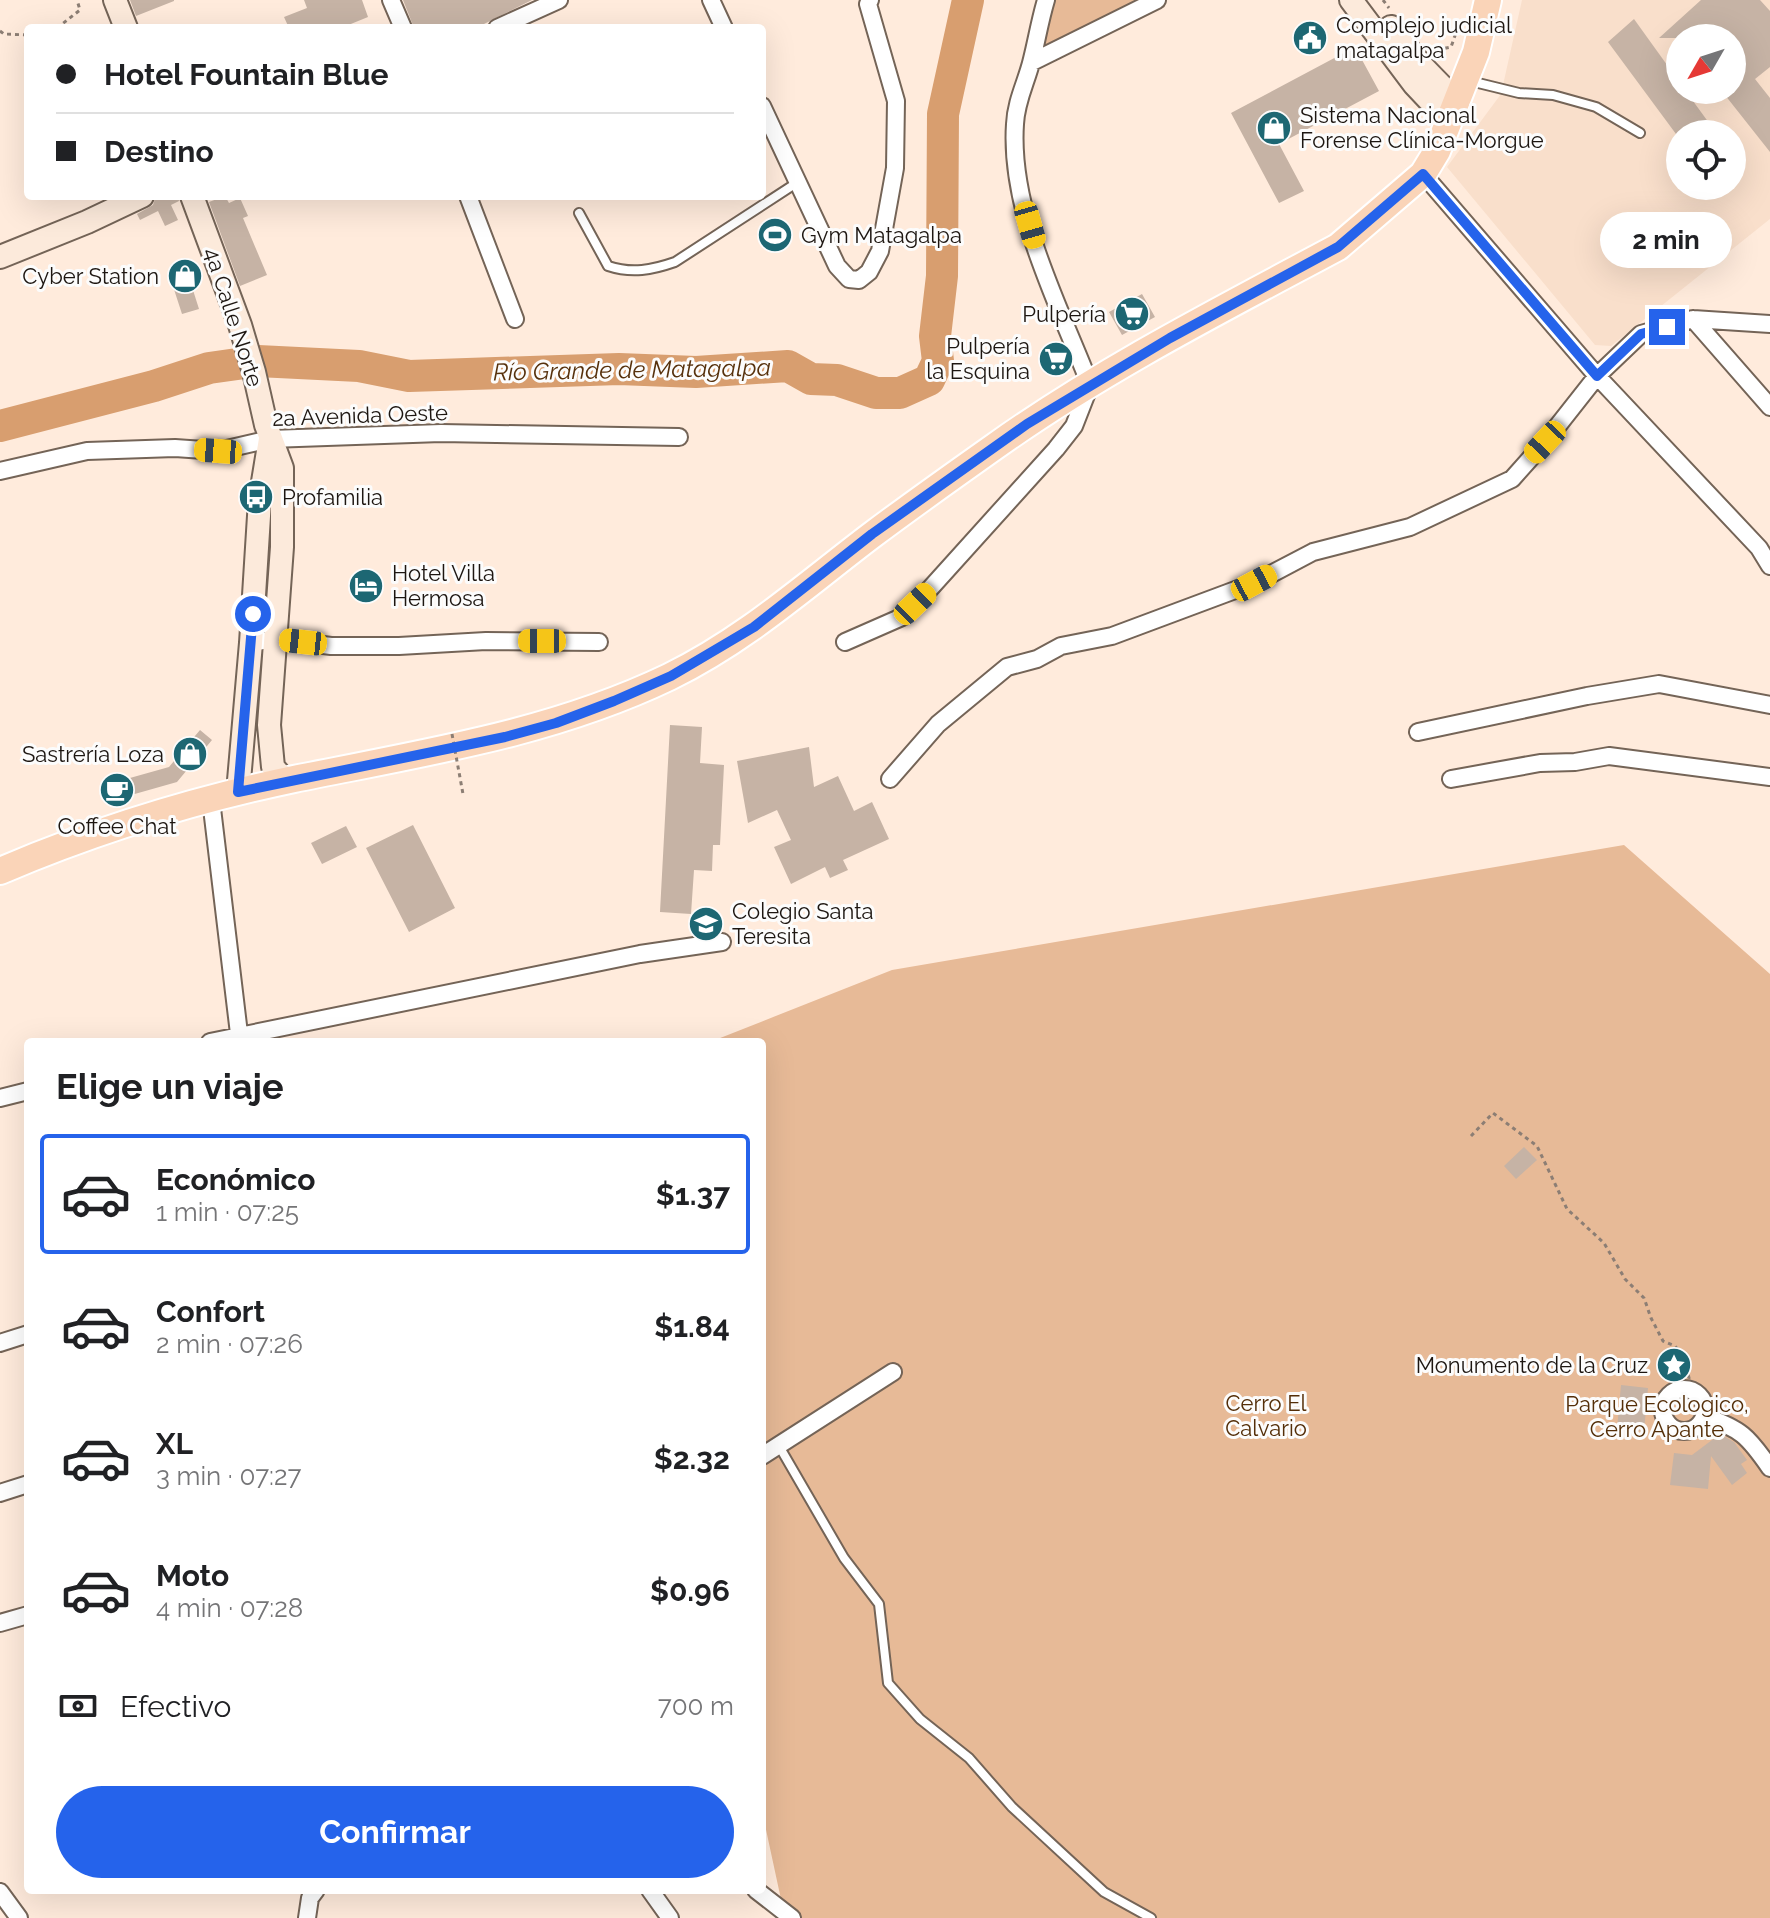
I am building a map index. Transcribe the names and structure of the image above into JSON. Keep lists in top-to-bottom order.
{
  "streets": {
    "street": ["4a Calle Norte", "2a Avenida Oeste"]
  },
  "crossings": [
    ["4a Calle Norte", "2a Avenida Oeste"]
  ],
  "water": ["Río Grande de Matagalpa"],
  "parks": ["Cerro El Calvario", "Parque Ecologico, Cerro Apante"],
  "places": {
    "public building": ["Complejo judicial matagalpa"],
    "shop": ["Sistema Nacional Forense Clínica-Morgue", "Cyber Station", "Sastrería Loza"],
    "sports": ["Gym Matagalpa"],
    "supermarket": ["Pulpería", "Pulpería la Esquina"],
    "bus stop": ["Profamilia"],
    "hotel": ["Hotel Villa Hermosa"],
    "cafe": ["Coffee Chat"],
    "school or university": ["Colegio Santa Teresita"],
    "place": ["Monumento de la Cruz"]
  },
  "north": "bottom left",
  "page": {
    "banner": ["Hotel Fountain Blue", "Destino"],
    "bubble": "2 min",
    "heading": "Elige un viaje",
    "list": [
      {
        "name": "Económico",
        "note": "1 min · 07:25",
        "value": "$1.37"
      },
      {
        "name": "Confort",
        "note": "2 min · 07:26",
        "value": "$1.84"
      },
      {
        "name": "XL",
        "note": "3 min · 07:27",
        "value": "$2.32"
      },
      {
        "name": "Moto",
        "note": "4 min · 07:28",
        "value": "$0.96"
      }
    ],
    "pay": ["Efectivo", "700 m"],
    "buttons": "Confirmar"
  }
}
